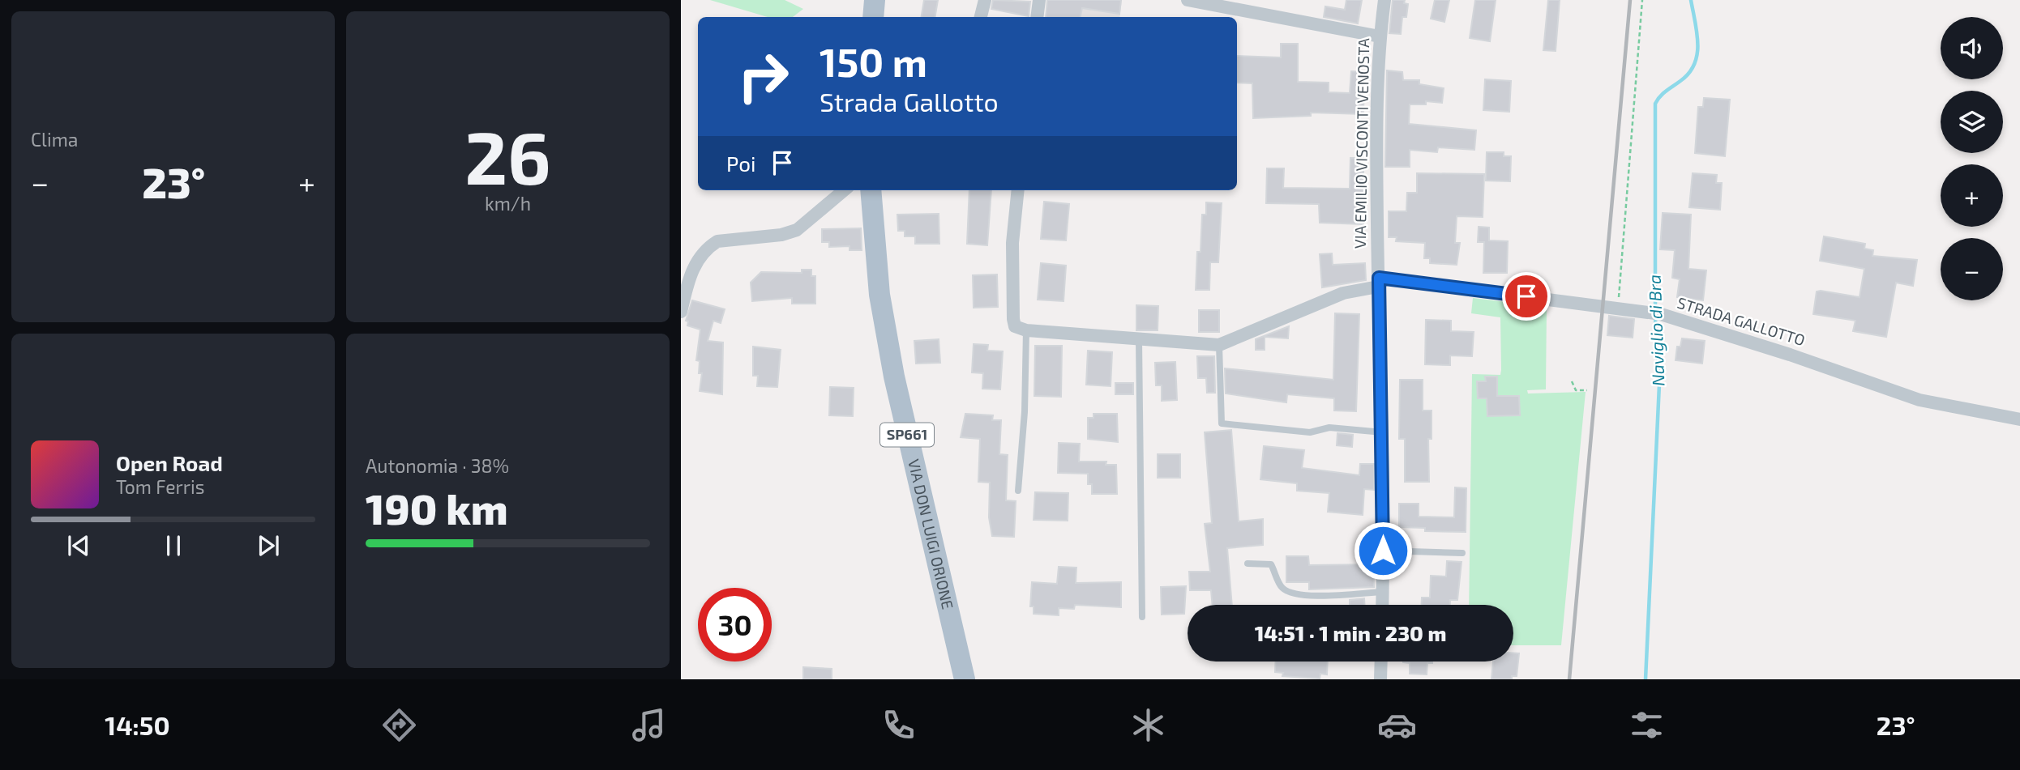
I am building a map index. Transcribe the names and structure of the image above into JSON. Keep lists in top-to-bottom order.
{
  "streets": {
    "main road": ["SP661", "VIA DON LUIGI ORIONE"],
    "street": ["VIA EMILIO VISCONTI VENOSTA", "STRADA GALLOTTO"]
  },
  "crossings": [
    ["VIA EMILIO VISCONTI VENOSTA", "STRADA GALLOTTO"]
  ],
  "water": ["Naviglio di Bra"],
  "page": {
    "tile": [
      "Clima",
      ["26", "km/h"],
      ["Autonomia · 38%", "190 km"]
    ],
    "map_buttons": ["+", "−"],
    "turn": ["150 m", "Strada Gallotto"],
    "then": "Poi",
    "heat": ["−", "23°", "+"],
    "song": ["Open Road", "Tom Ferris"],
    "limit": "30",
    "trip": "14:51 · 1 min · 230 m",
    "tabs": ["14:50", "23°"]
  }
}
